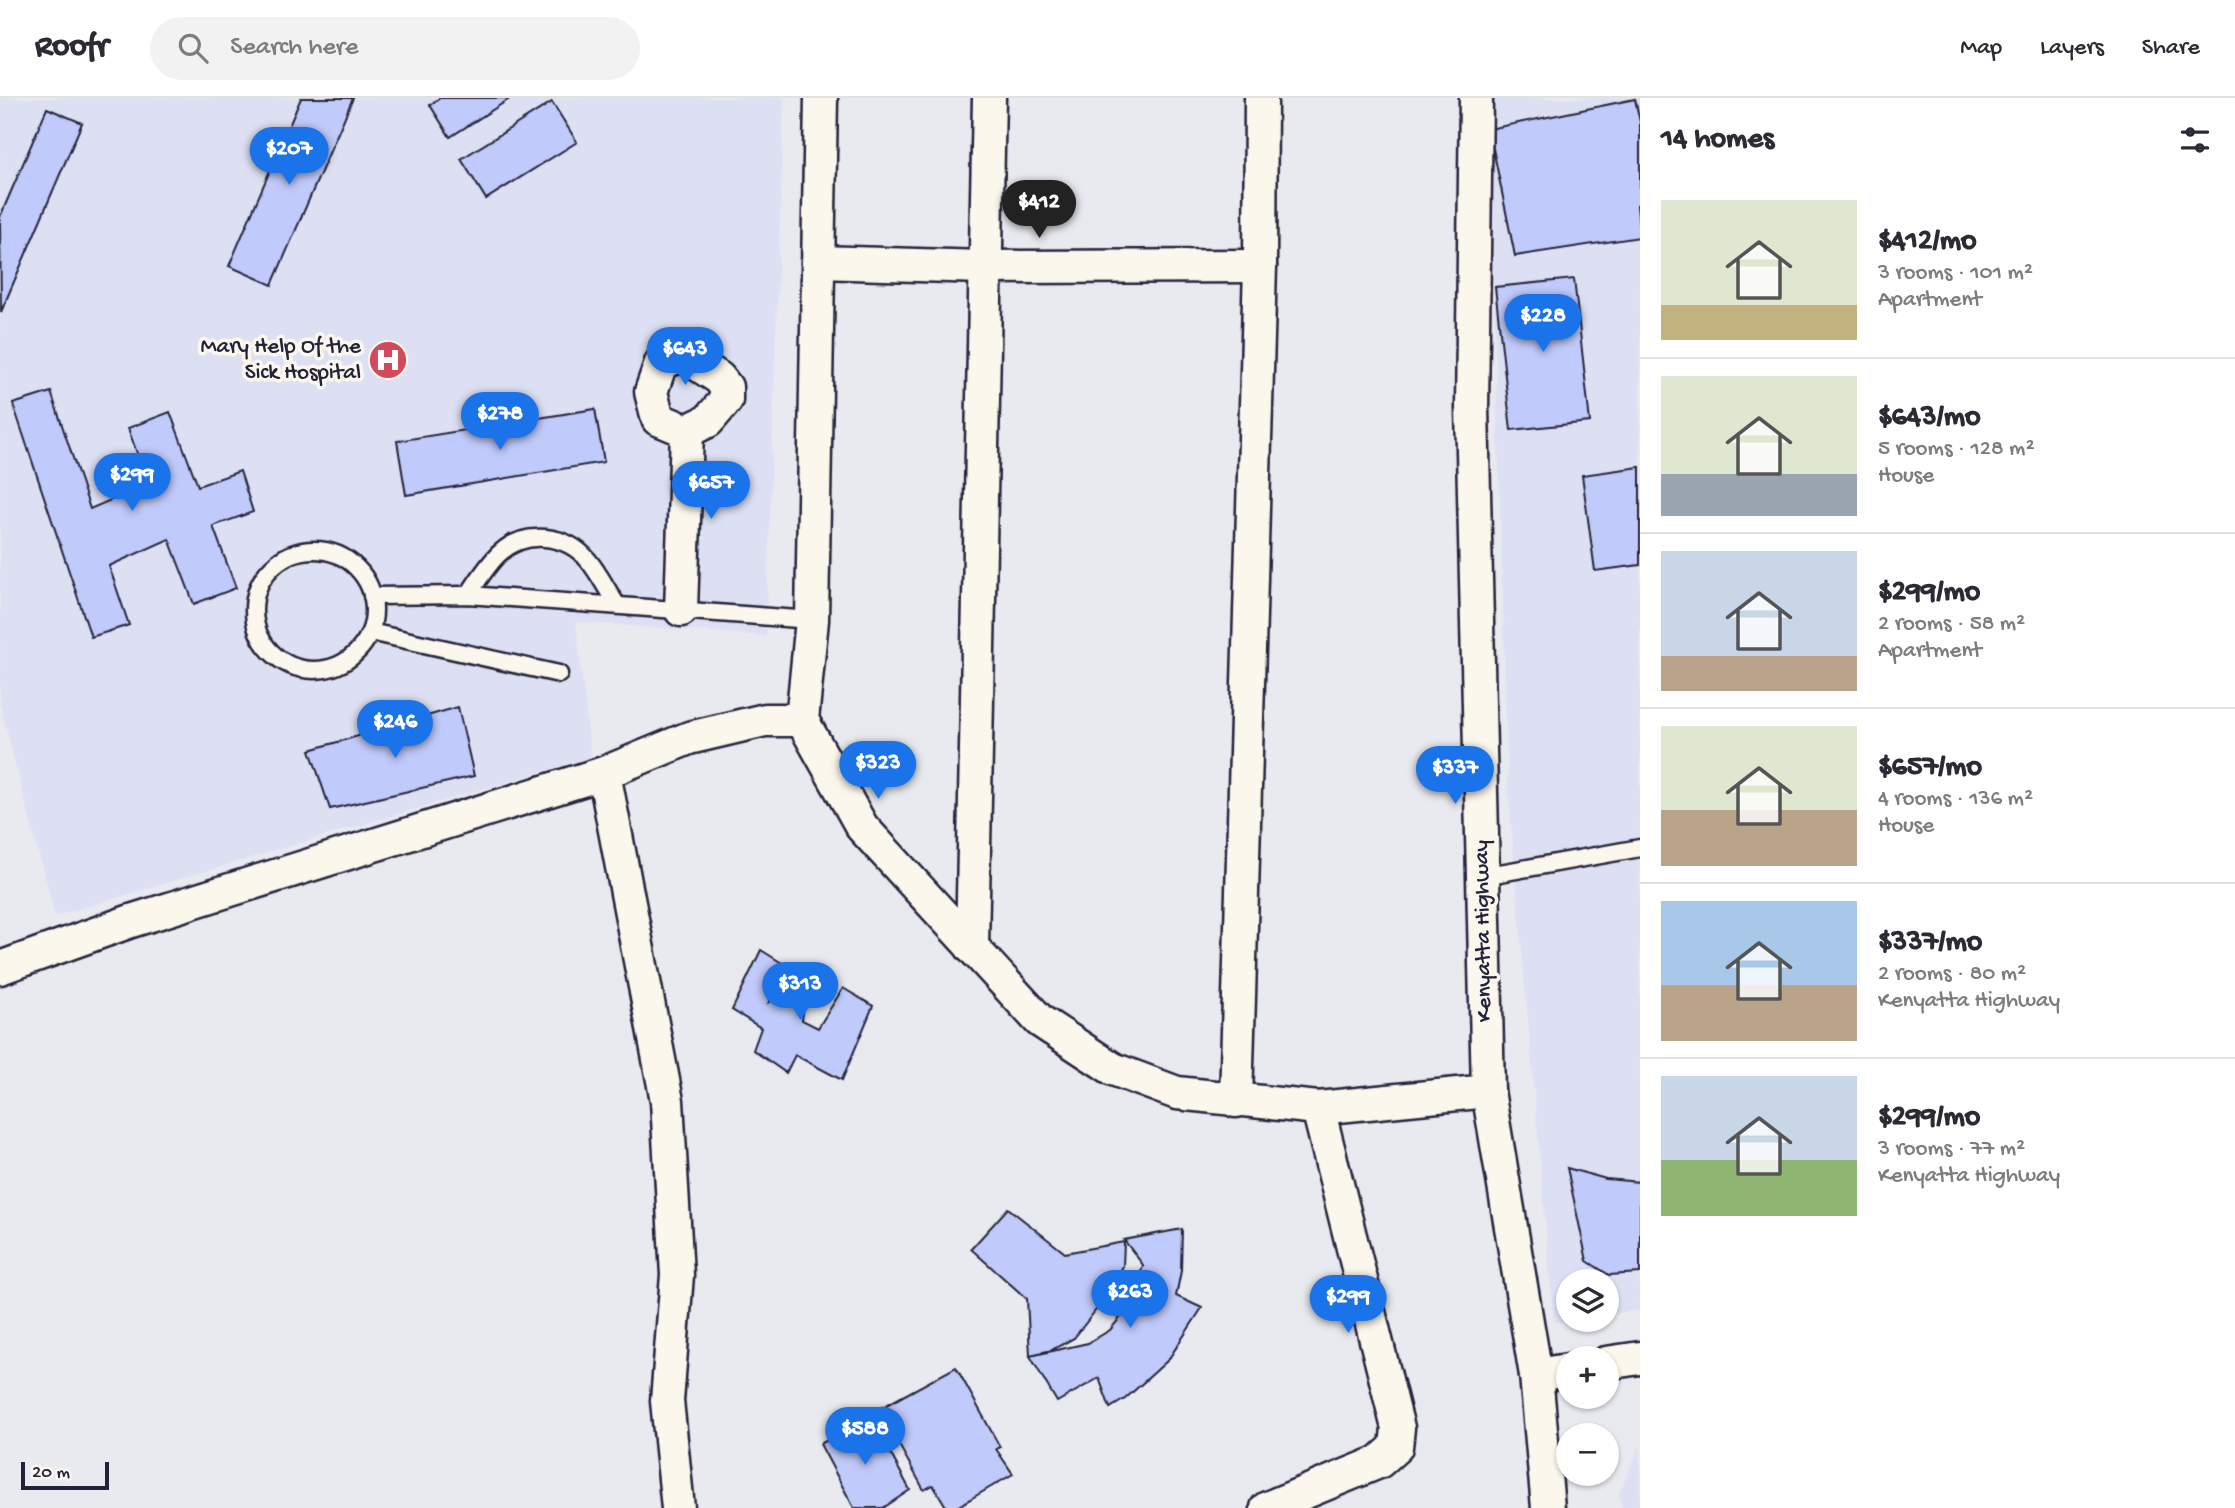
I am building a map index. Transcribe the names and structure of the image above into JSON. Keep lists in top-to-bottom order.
{
  "streets": {
    "street": ["Kenyatta Highway"]
  },
  "places": {
    "hospital": ["Mary Help Of the Sick Hospital"]
  },
  "scale_bar": "20 m",
  "page": {
    "header": "Roofr",
    "search": "Search here",
    "nav": ["Map", "Layers", "Share"],
    "heading": "14 homes",
    "price": [
      "$207",
      "$412",
      "$228",
      "$643",
      "$278",
      "$299",
      "$657",
      "$246",
      "$323",
      "$337",
      "$313",
      "$263",
      "$299",
      "$588"
    ],
    "list": [
      {
        "name": "$412/mo",
        "note": "3 rooms · 101 m² · Apartment"
      },
      {
        "name": "$643/mo",
        "note": "5 rooms · 128 m² · House"
      },
      {
        "name": "$299/mo",
        "note": "2 rooms · 58 m² · Apartment"
      },
      {
        "name": "$657/mo",
        "note": "4 rooms · 136 m² · House"
      },
      {
        "name": "$337/mo",
        "note": "2 rooms · 80 m² · Kenyatta Highway"
      },
      {
        "name": "$299/mo",
        "note": "3 rooms · 77 m² · Kenyatta Highway"
      }
    ],
    "map_buttons": ["+", "−"],
    "scale": "20 m"
  }
}
